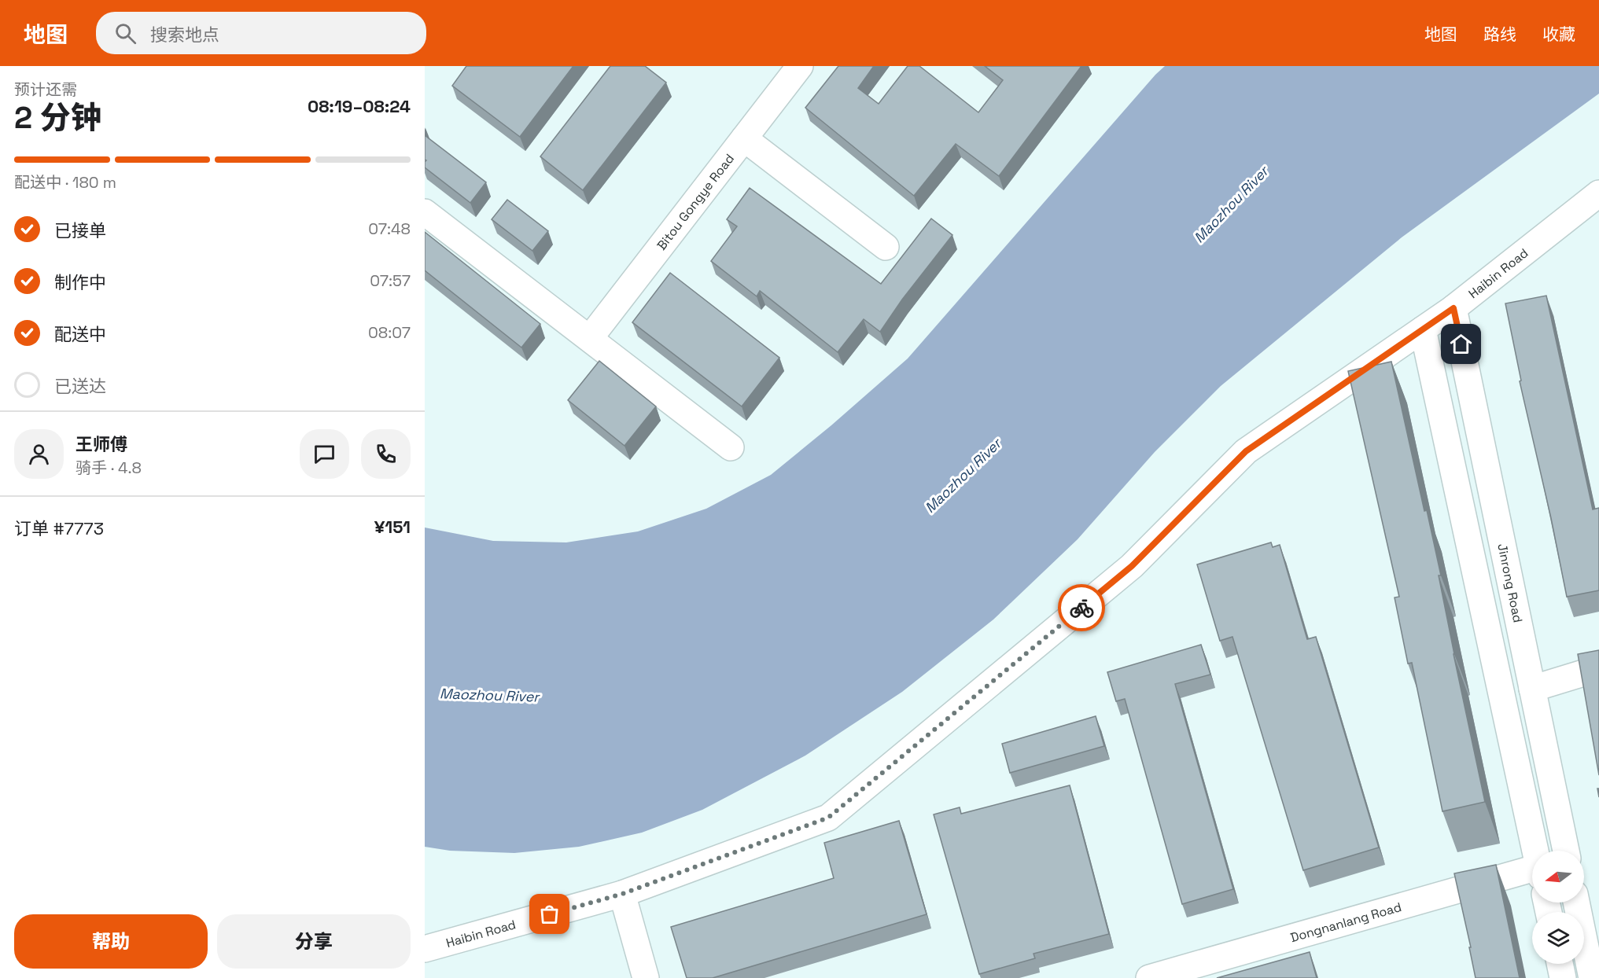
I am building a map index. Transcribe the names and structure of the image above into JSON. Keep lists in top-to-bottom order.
{
  "streets": {
    "street": [
      "Bitou Gongye Road",
      "Haibin Road",
      "Jinrong Road",
      "Dongnanlang Road"
    ]
  },
  "crossings": [
    ["Haibin Road", "Jinrong Road"]
  ],
  "water": ["Maozhou River"],
  "north": "left",
  "page": {
    "header": "地图",
    "search": "搜索地点",
    "nav": ["地图", "路线", "收藏"],
    "heading": ["2 分钟", "预计还需", "08:19–08:24"],
    "panel": [
      "王师傅",
      "骑手 · 4.8",
      "订单 #7773",
      "¥151"
    ],
    "bar": "配送中 · 180 m",
    "list": [
      ["已接单", "07:48"],
      ["制作中", "07:57"],
      ["配送中", "08:07"],
      "已送达"
    ],
    "buttons": ["帮助", "分享"]
  }
}
